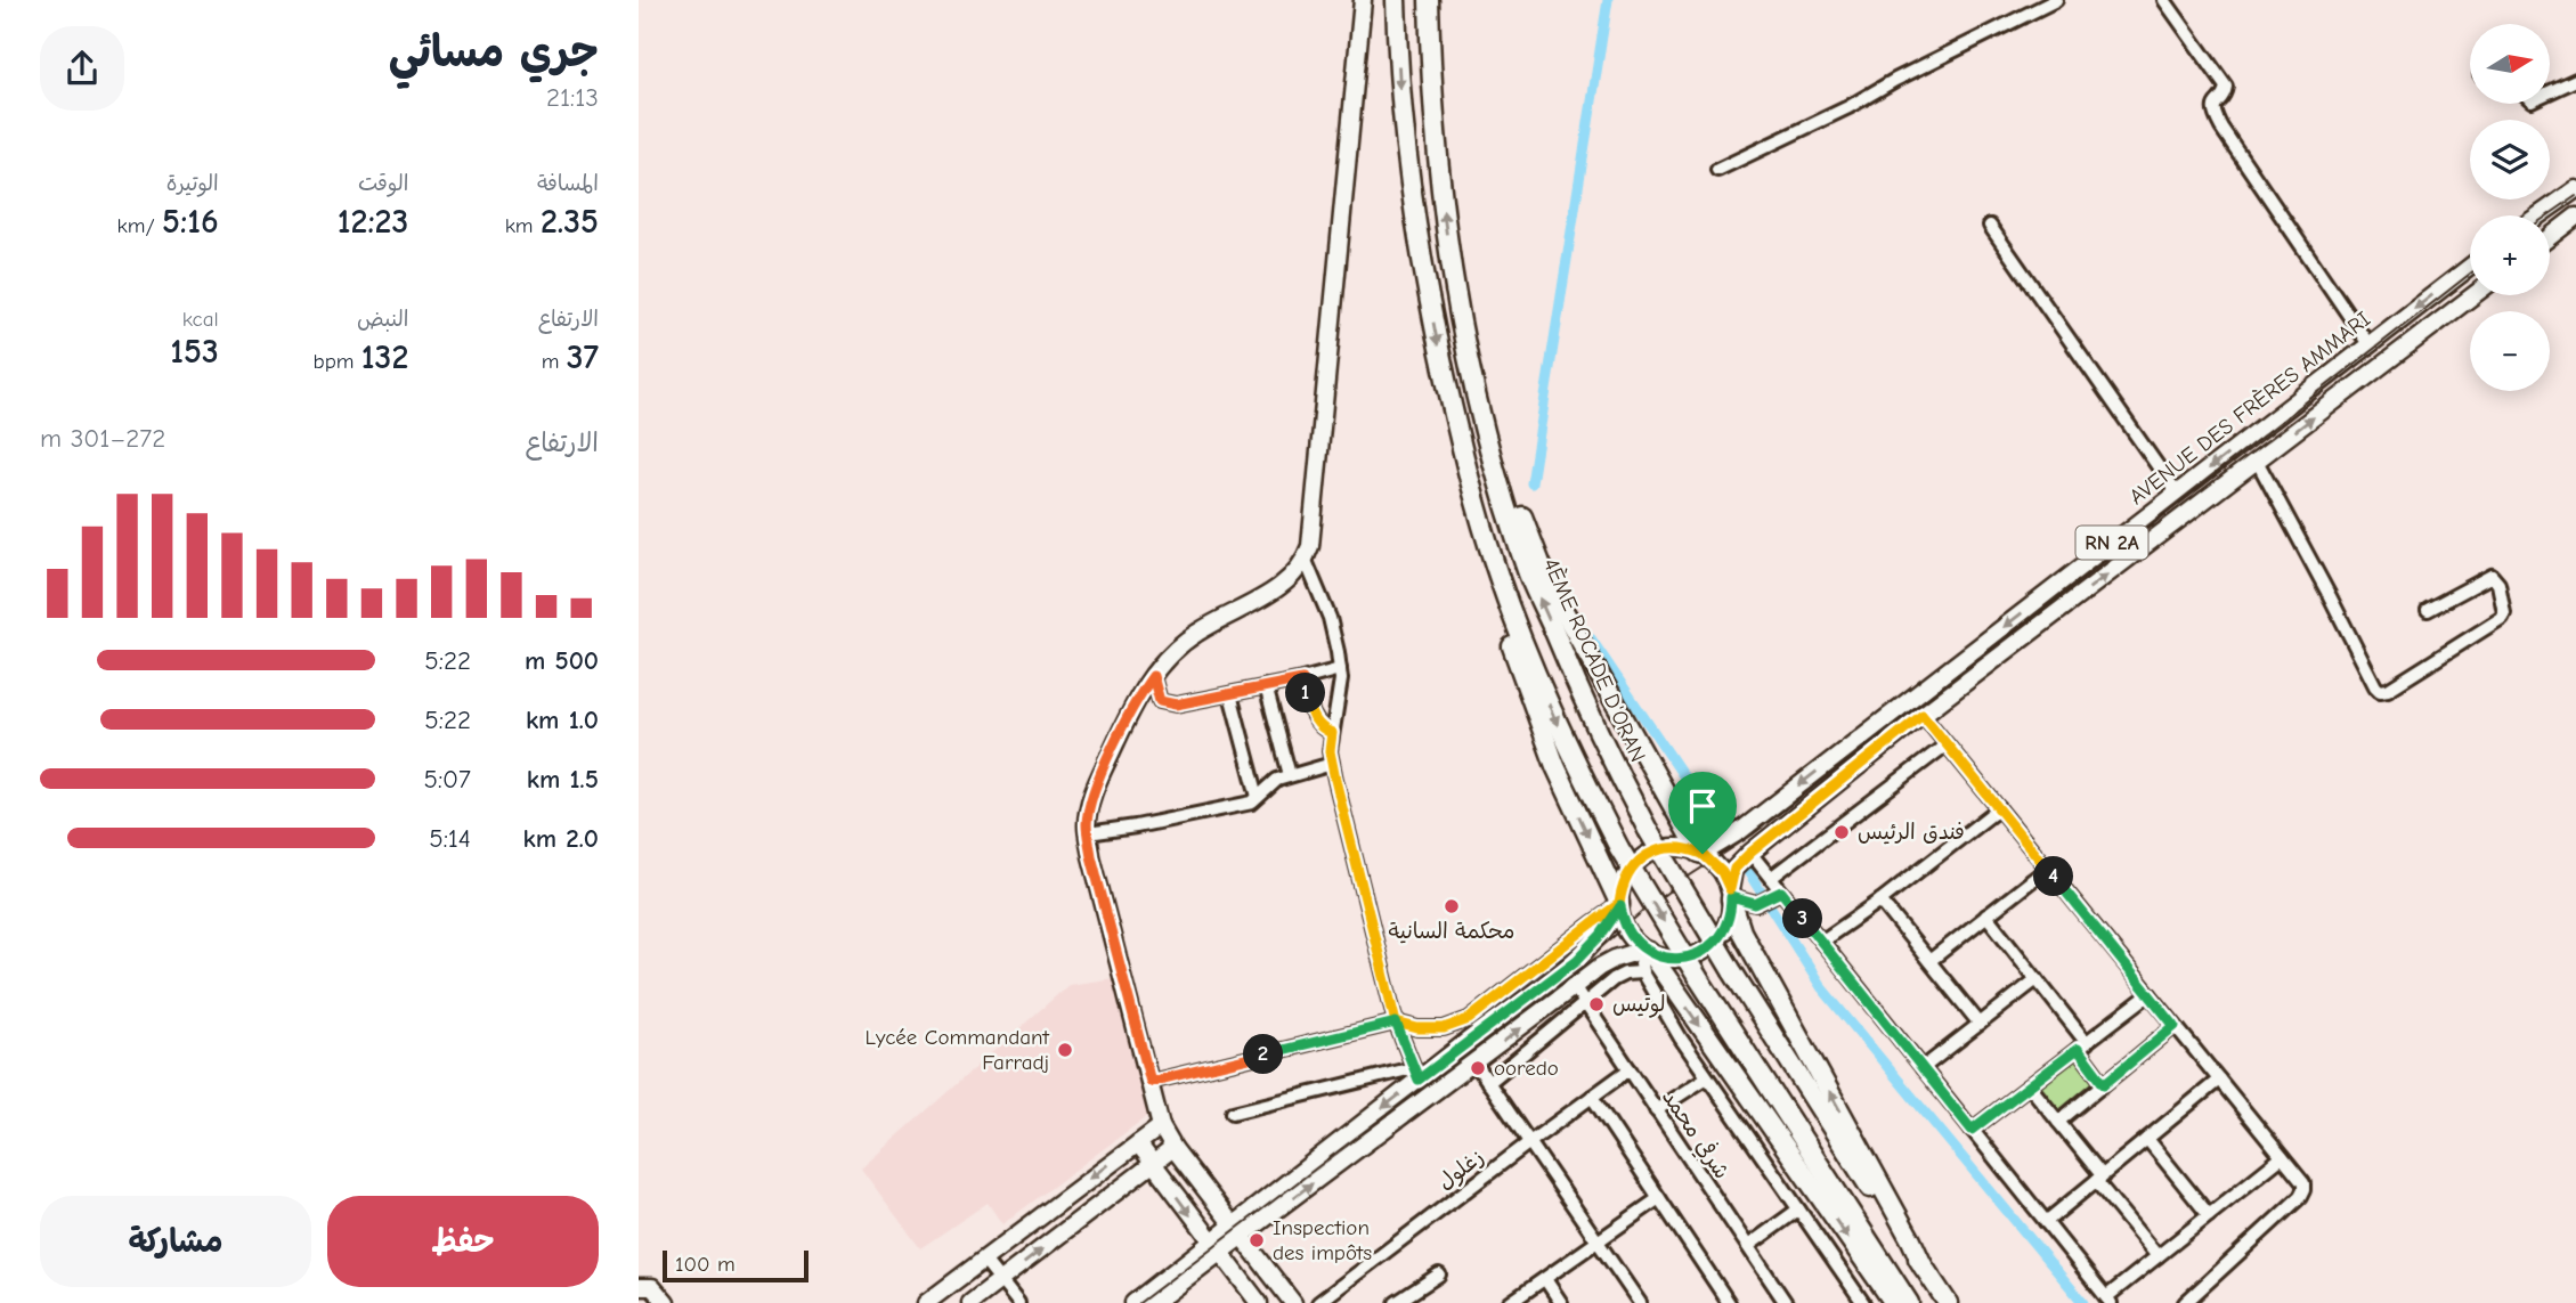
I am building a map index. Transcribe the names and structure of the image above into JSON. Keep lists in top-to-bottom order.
{
  "streets": {
    "highway": ["4ÈME ROCADE D'ORAN"],
    "main road": ["AVENUE DES FRÈRES AMMARI", "RN 2A"],
    "street": ["شرفي محمد", "زغلول"]
  },
  "crossings": [
    ["شرفي محمد", "زغلول"]
  ],
  "places": [
    "فندق الرئيس",
    "محكمة السانية",
    "لوتيس",
    "Lycée Commandant Farradj",
    "ooredo",
    "Inspection des impôts"
  ],
  "scale_bar": "100 m",
  "north": "right",
  "page": {
    "heading": ["جري مسائي", "21:13"],
    "map_buttons": ["+", "−"],
    "stats": [
      ["المسافة", "2.35 km"],
      ["الوقت", "12:23"],
      ["الوتيرة", "5:16 /km"],
      ["الارتفاع", "37 m"],
      ["النبض", "132 bpm"],
      ["kcal", "153"]
    ],
    "chart": ["الارتفاع", "272–301 m"],
    "list": [
      {
        "name": "500 m",
        "note": "5:22"
      },
      {
        "name": "1.0 km",
        "note": "5:22"
      },
      {
        "name": "1.5 km",
        "note": "5:07"
      },
      {
        "name": "2.0 km",
        "note": "5:14"
      }
    ],
    "pins": [
      "1",
      "4",
      "3",
      "2"
    ],
    "buttons": ["حفظ", "مشاركة"],
    "scale": "100 m"
  }
}
